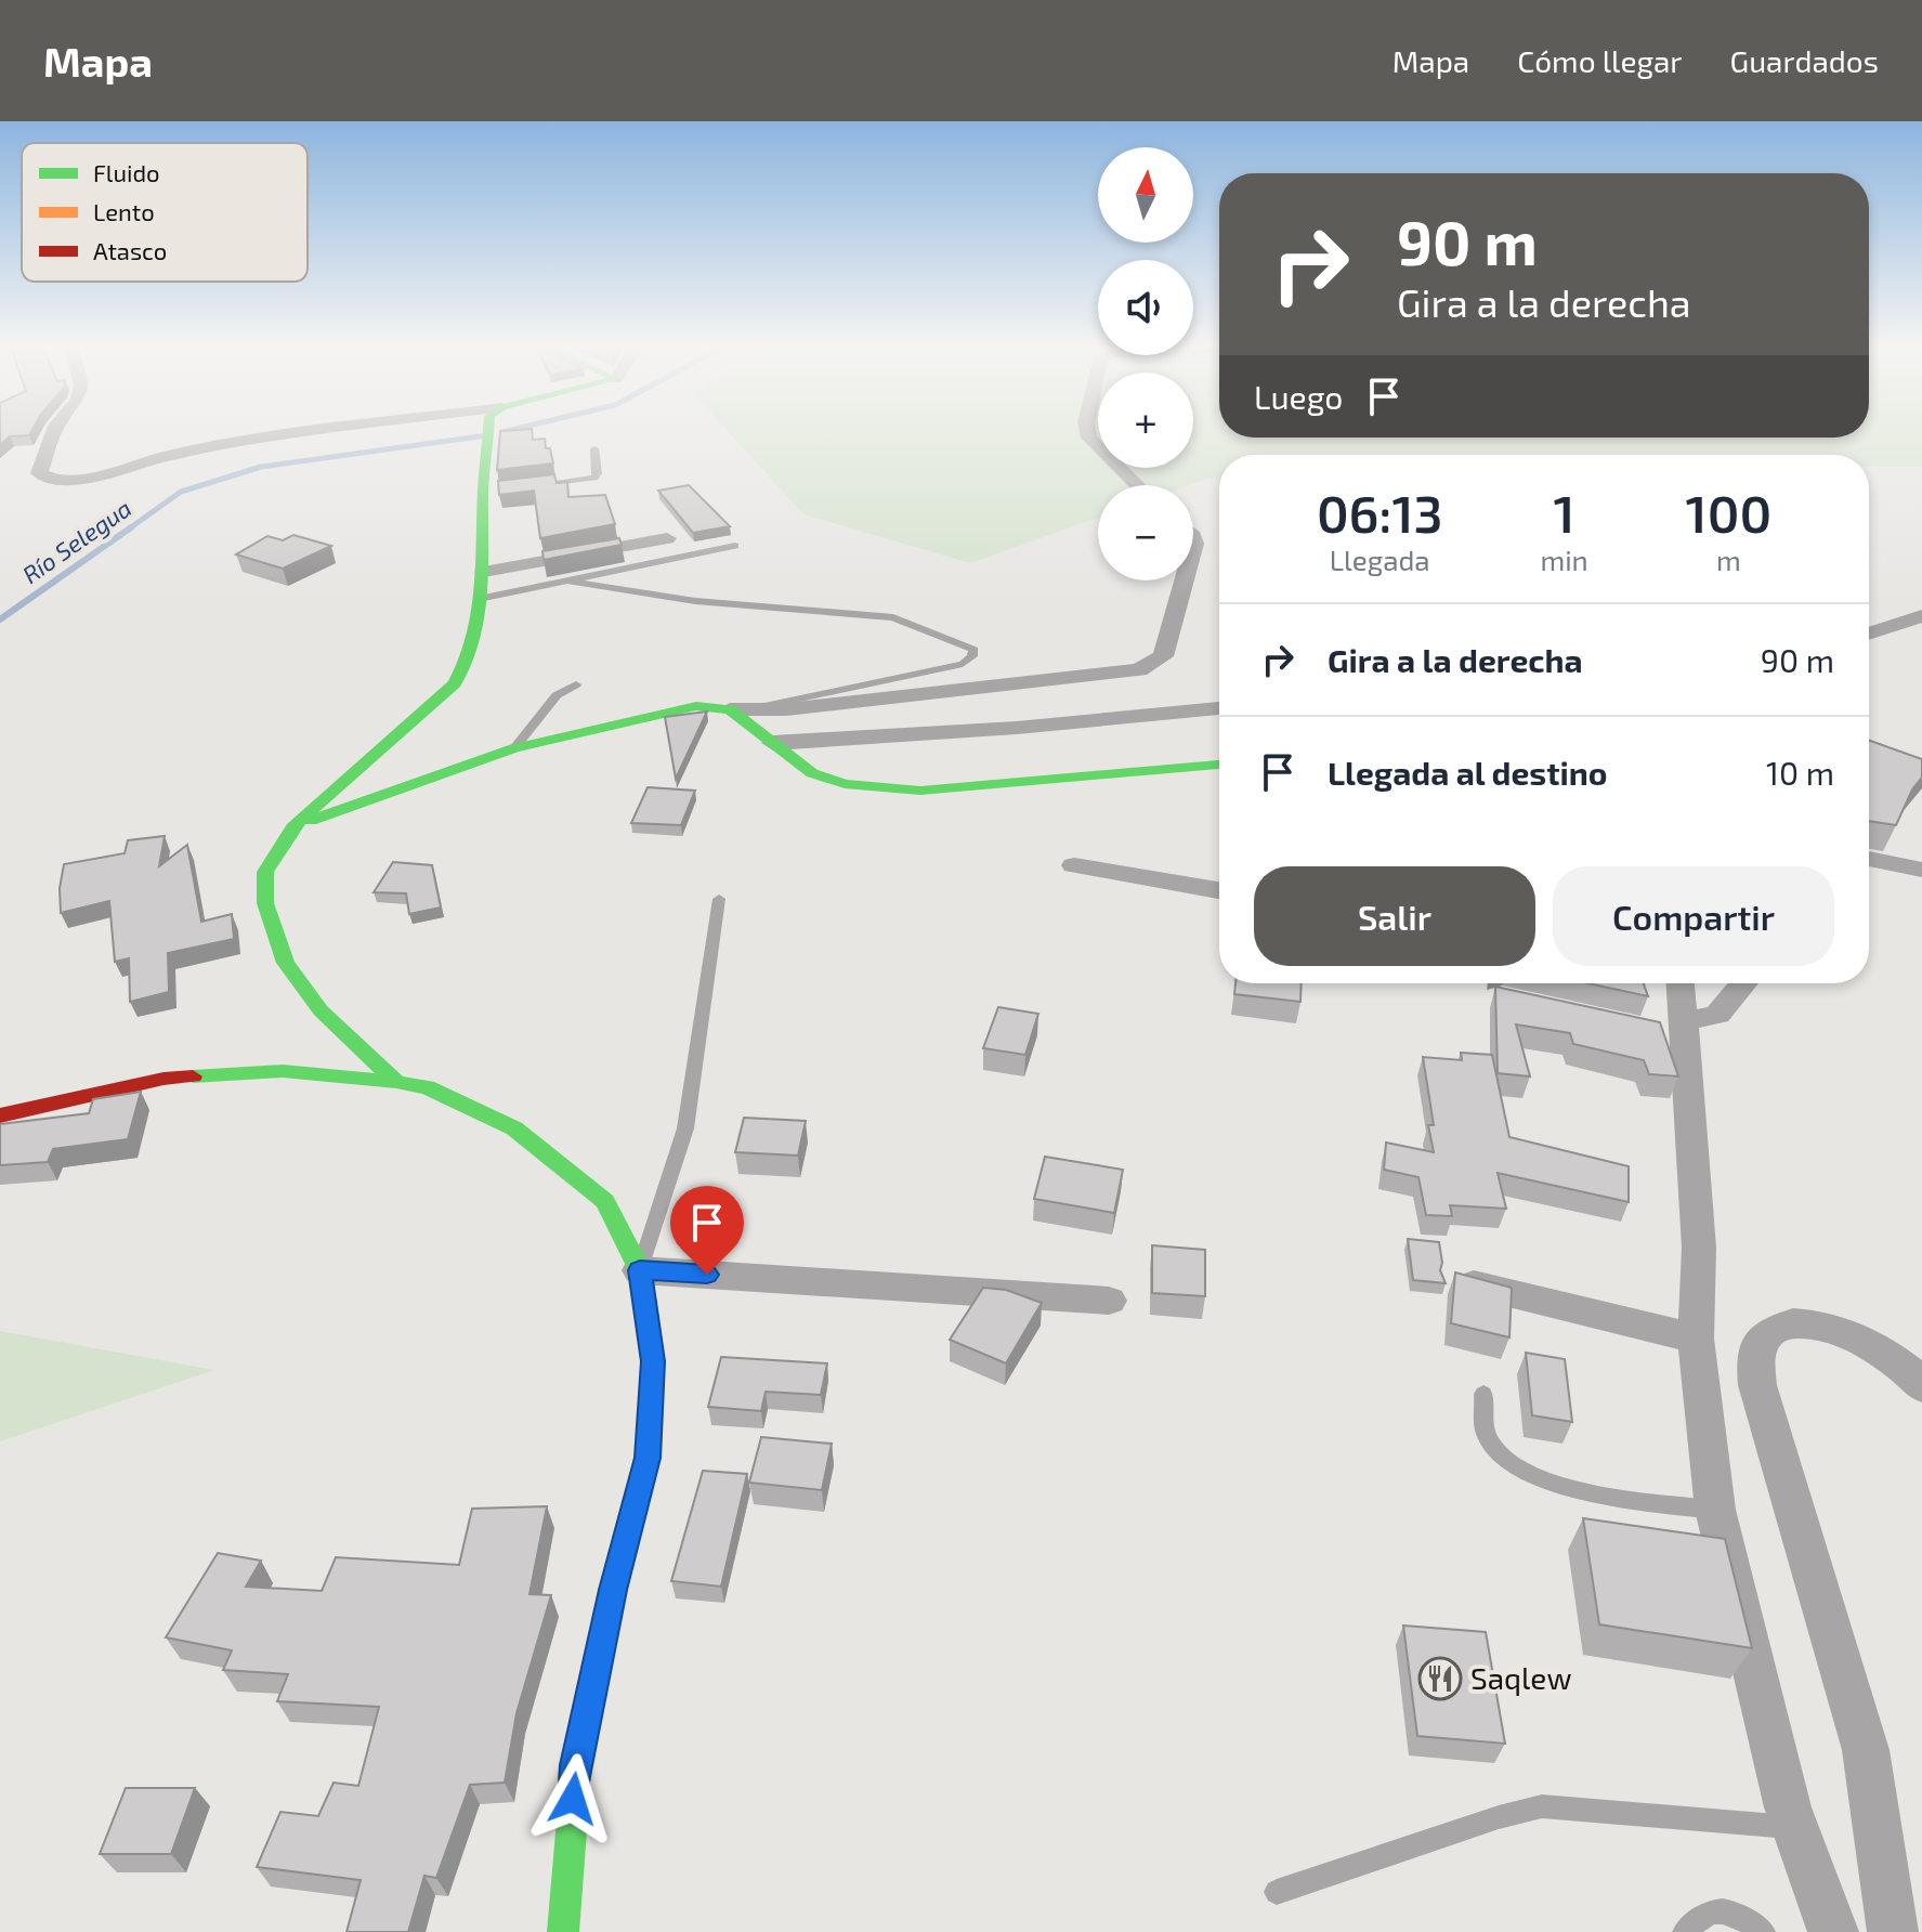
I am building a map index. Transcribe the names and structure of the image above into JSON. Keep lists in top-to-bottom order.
{
  "water": ["Río Selegua"],
  "places": {
    "restaurant": ["Saqlew"]
  },
  "legend": ["Fluido", "Lento", "Atasco"],
  "north": "top",
  "page": {
    "header": "Mapa",
    "nav": ["Mapa", "Cómo llegar", "Guardados"],
    "map_buttons": ["+", "−"],
    "turn": ["90 m", "Gira a la derecha"],
    "then": "Luego",
    "eta": [
      "06:13",
      "Llegada",
      "1",
      "min",
      "100",
      "m"
    ],
    "list": [
      {
        "name": "Gira a la derecha",
        "value": "90 m"
      },
      {
        "name": "Llegada al destino",
        "value": "10 m"
      }
    ],
    "buttons": ["Salir", "Compartir"]
  }
}
